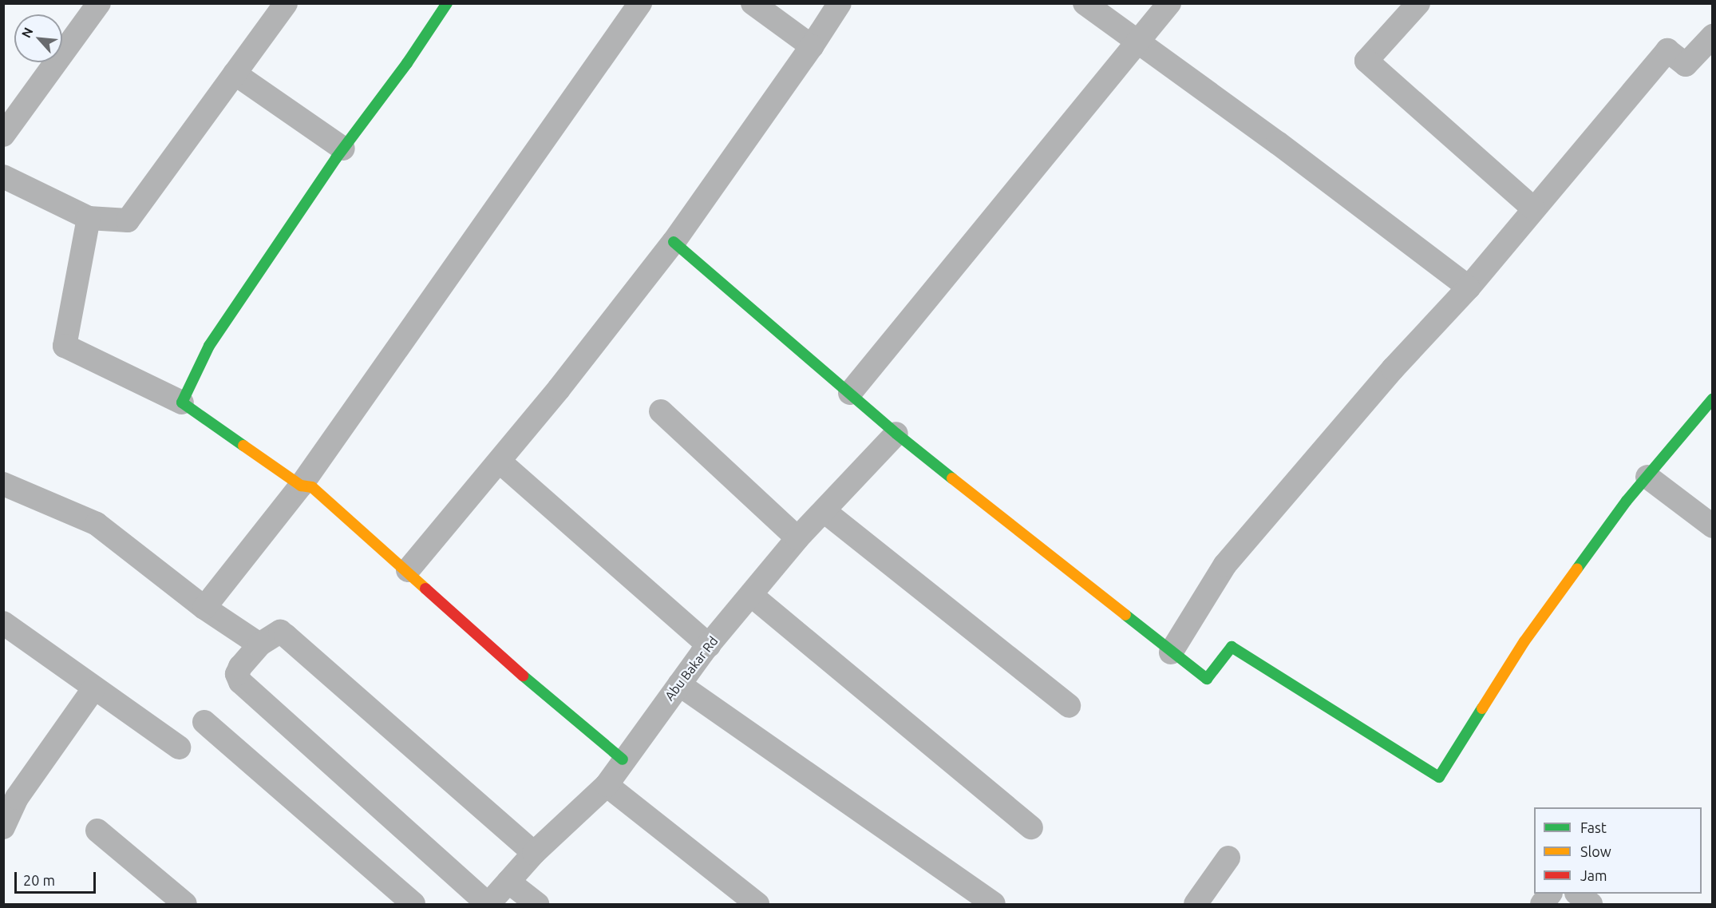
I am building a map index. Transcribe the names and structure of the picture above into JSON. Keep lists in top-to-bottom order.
{
  "streets": {
    "street": ["Abu Bakar Rd"]
  },
  "legend": ["Fast", "Slow", "Jam"],
  "scale_bar": "20 m",
  "north": "top left"
}
